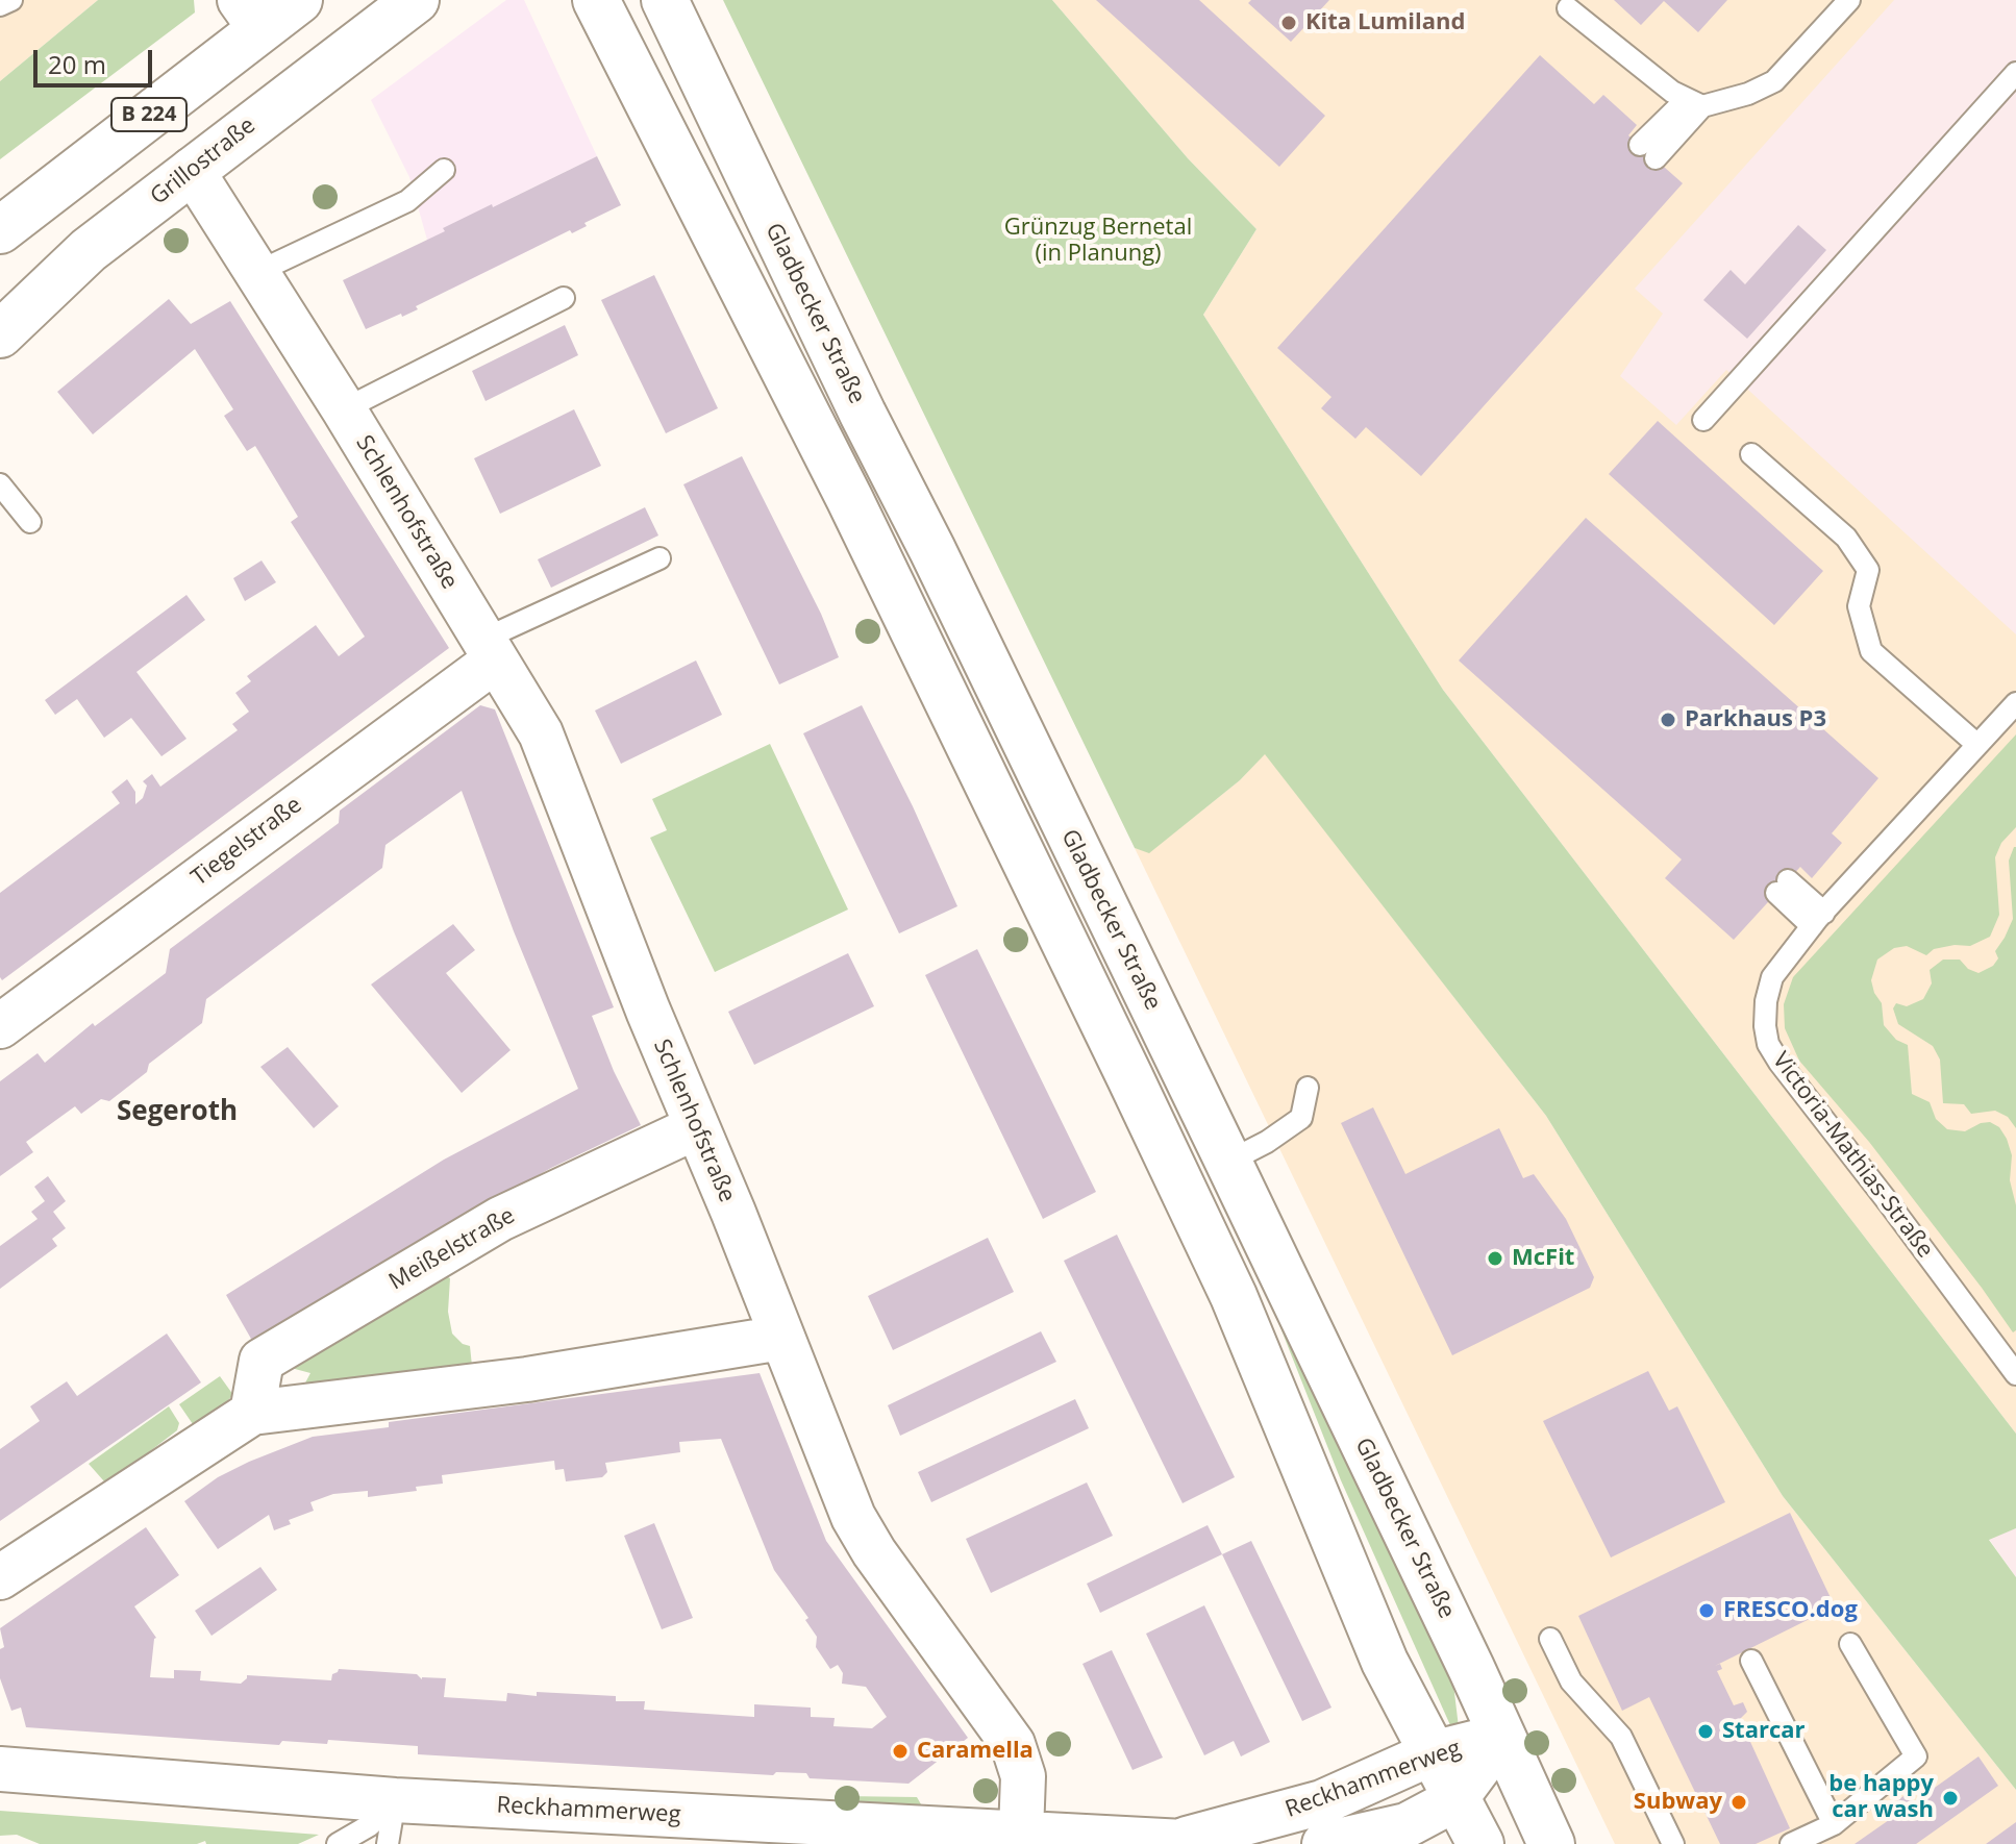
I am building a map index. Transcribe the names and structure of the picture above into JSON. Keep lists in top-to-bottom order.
{
  "streets": {
    "main road": ["B 224", "Grillostraße", "Gladbecker Straße"],
    "street": [
      "Schlenhofstraße",
      "Tiegelstraße",
      "Meißelstraße",
      "Reckhammerweg"
    ],
    "lane": ["Victoria-Mathias-Straße"]
  },
  "crossings": [
    ["Grillostraße", "Schlenhofstraße"],
    ["Gladbecker Straße", "Reckhammerweg"],
    ["Schlenhofstraße", "Tiegelstraße"],
    ["Schlenhofstraße", "Meißelstraße"],
    ["Schlenhofstraße", "Reckhammerweg"]
  ],
  "districts": ["Segeroth"],
  "parks": ["Grünzug Bernetal (in Planung)"],
  "places": [
    "Kita Lumiland",
    "Parkhaus P3",
    "McFit",
    "FRESCO.dog",
    "Starcar",
    "Caramella",
    "be happy car wash",
    "Subway"
  ],
  "scale_bar": "20 m"
}
